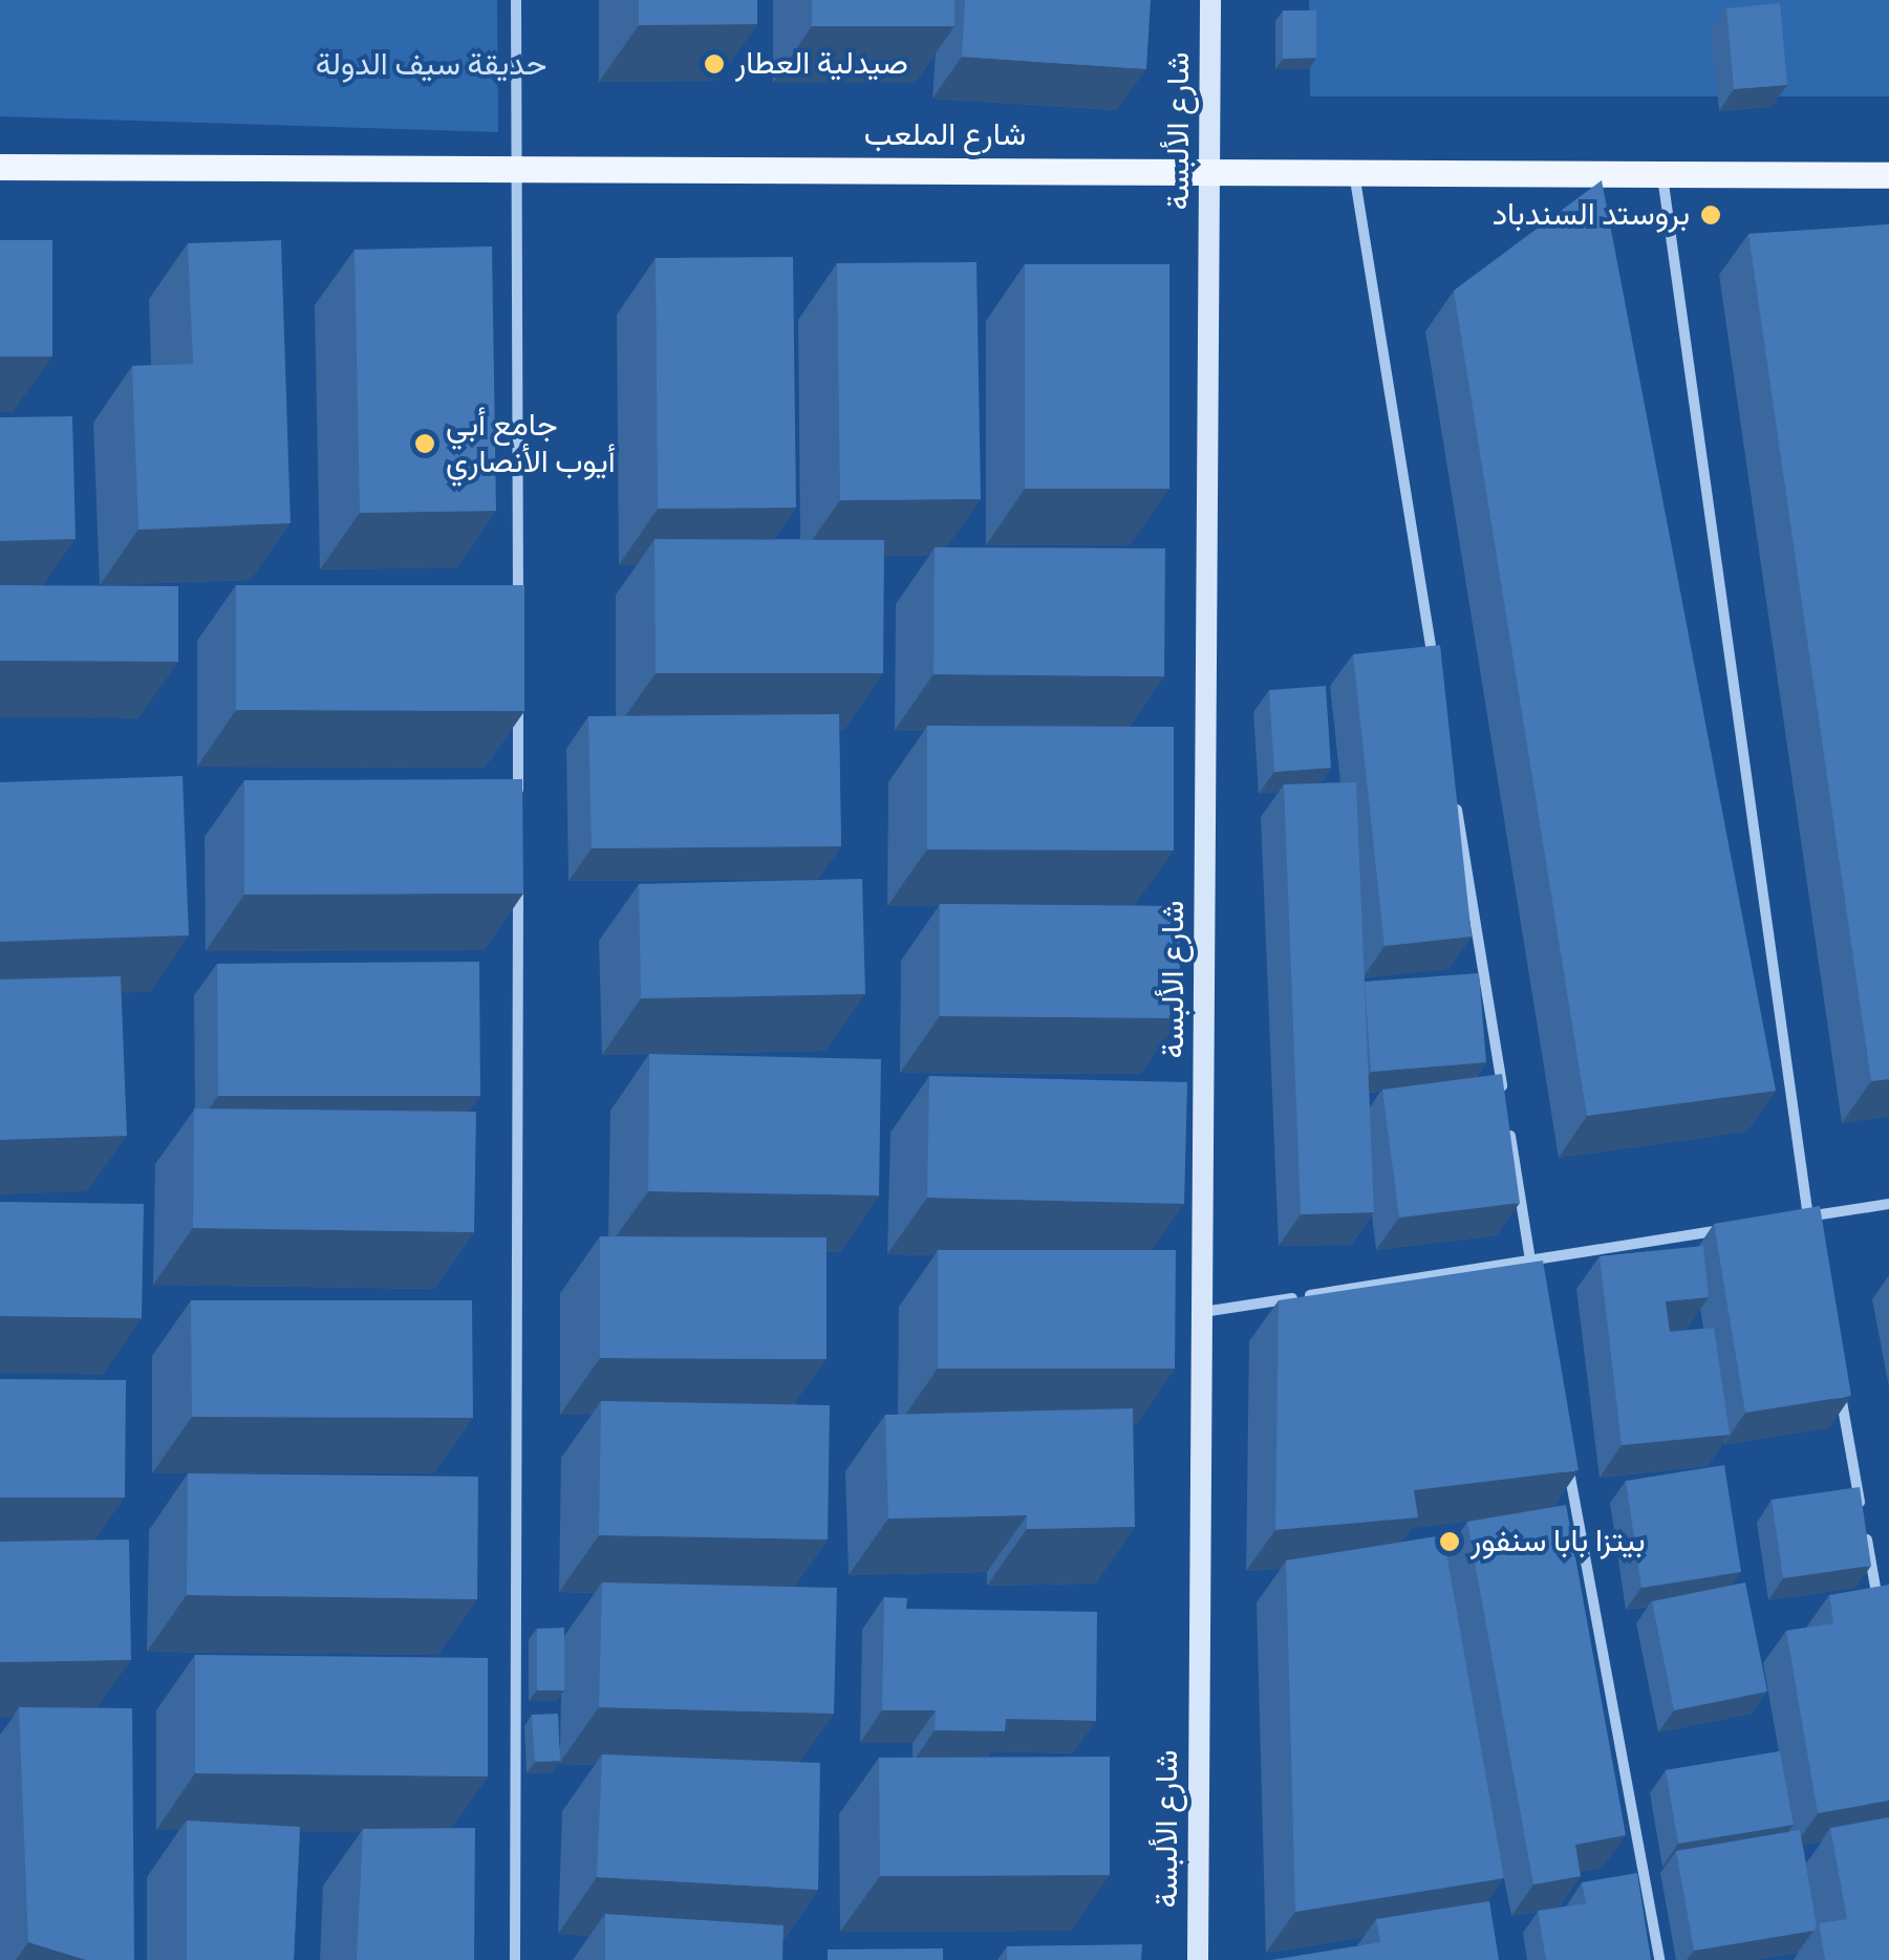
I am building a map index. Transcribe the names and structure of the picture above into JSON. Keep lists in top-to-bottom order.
{
  "streets": {
    "main road": ["شارع الألبسة", "شارع الملعب"]
  },
  "crossings": [
    ["شارع الألبسة", "شارع الملعب"]
  ],
  "parks": ["حديقة سيف الدولة"],
  "places": [
    "صيدلية العطار",
    "بروستد السندباد",
    "جامع أبي أيوب الأنصاري",
    "بيتزا بابا سنفور"
  ]
}
